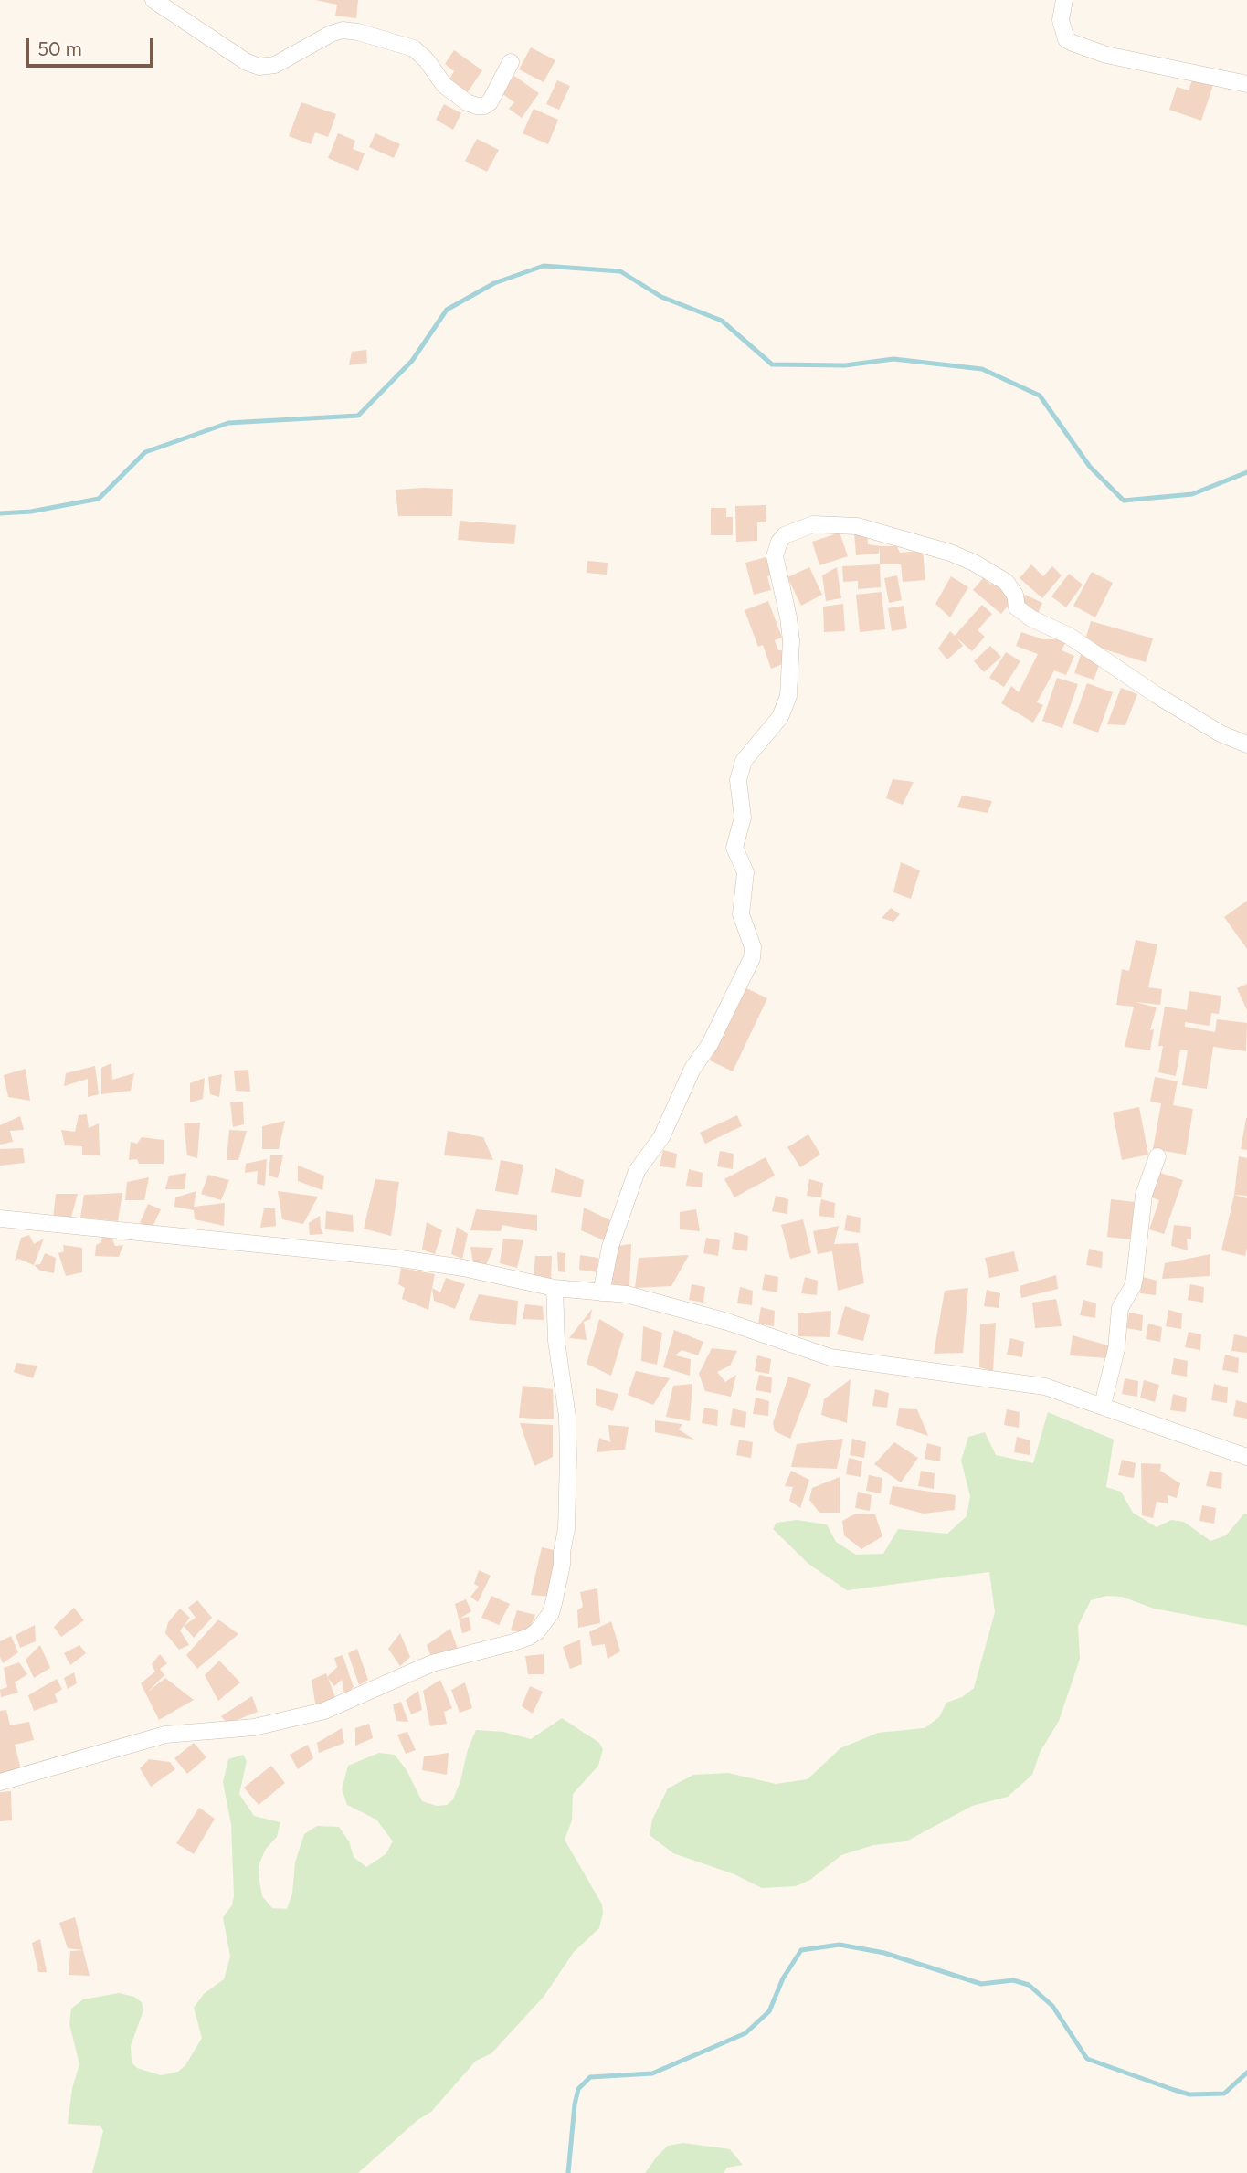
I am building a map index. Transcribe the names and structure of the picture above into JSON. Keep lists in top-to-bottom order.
{
  "scale_bar": "50 m"
}
